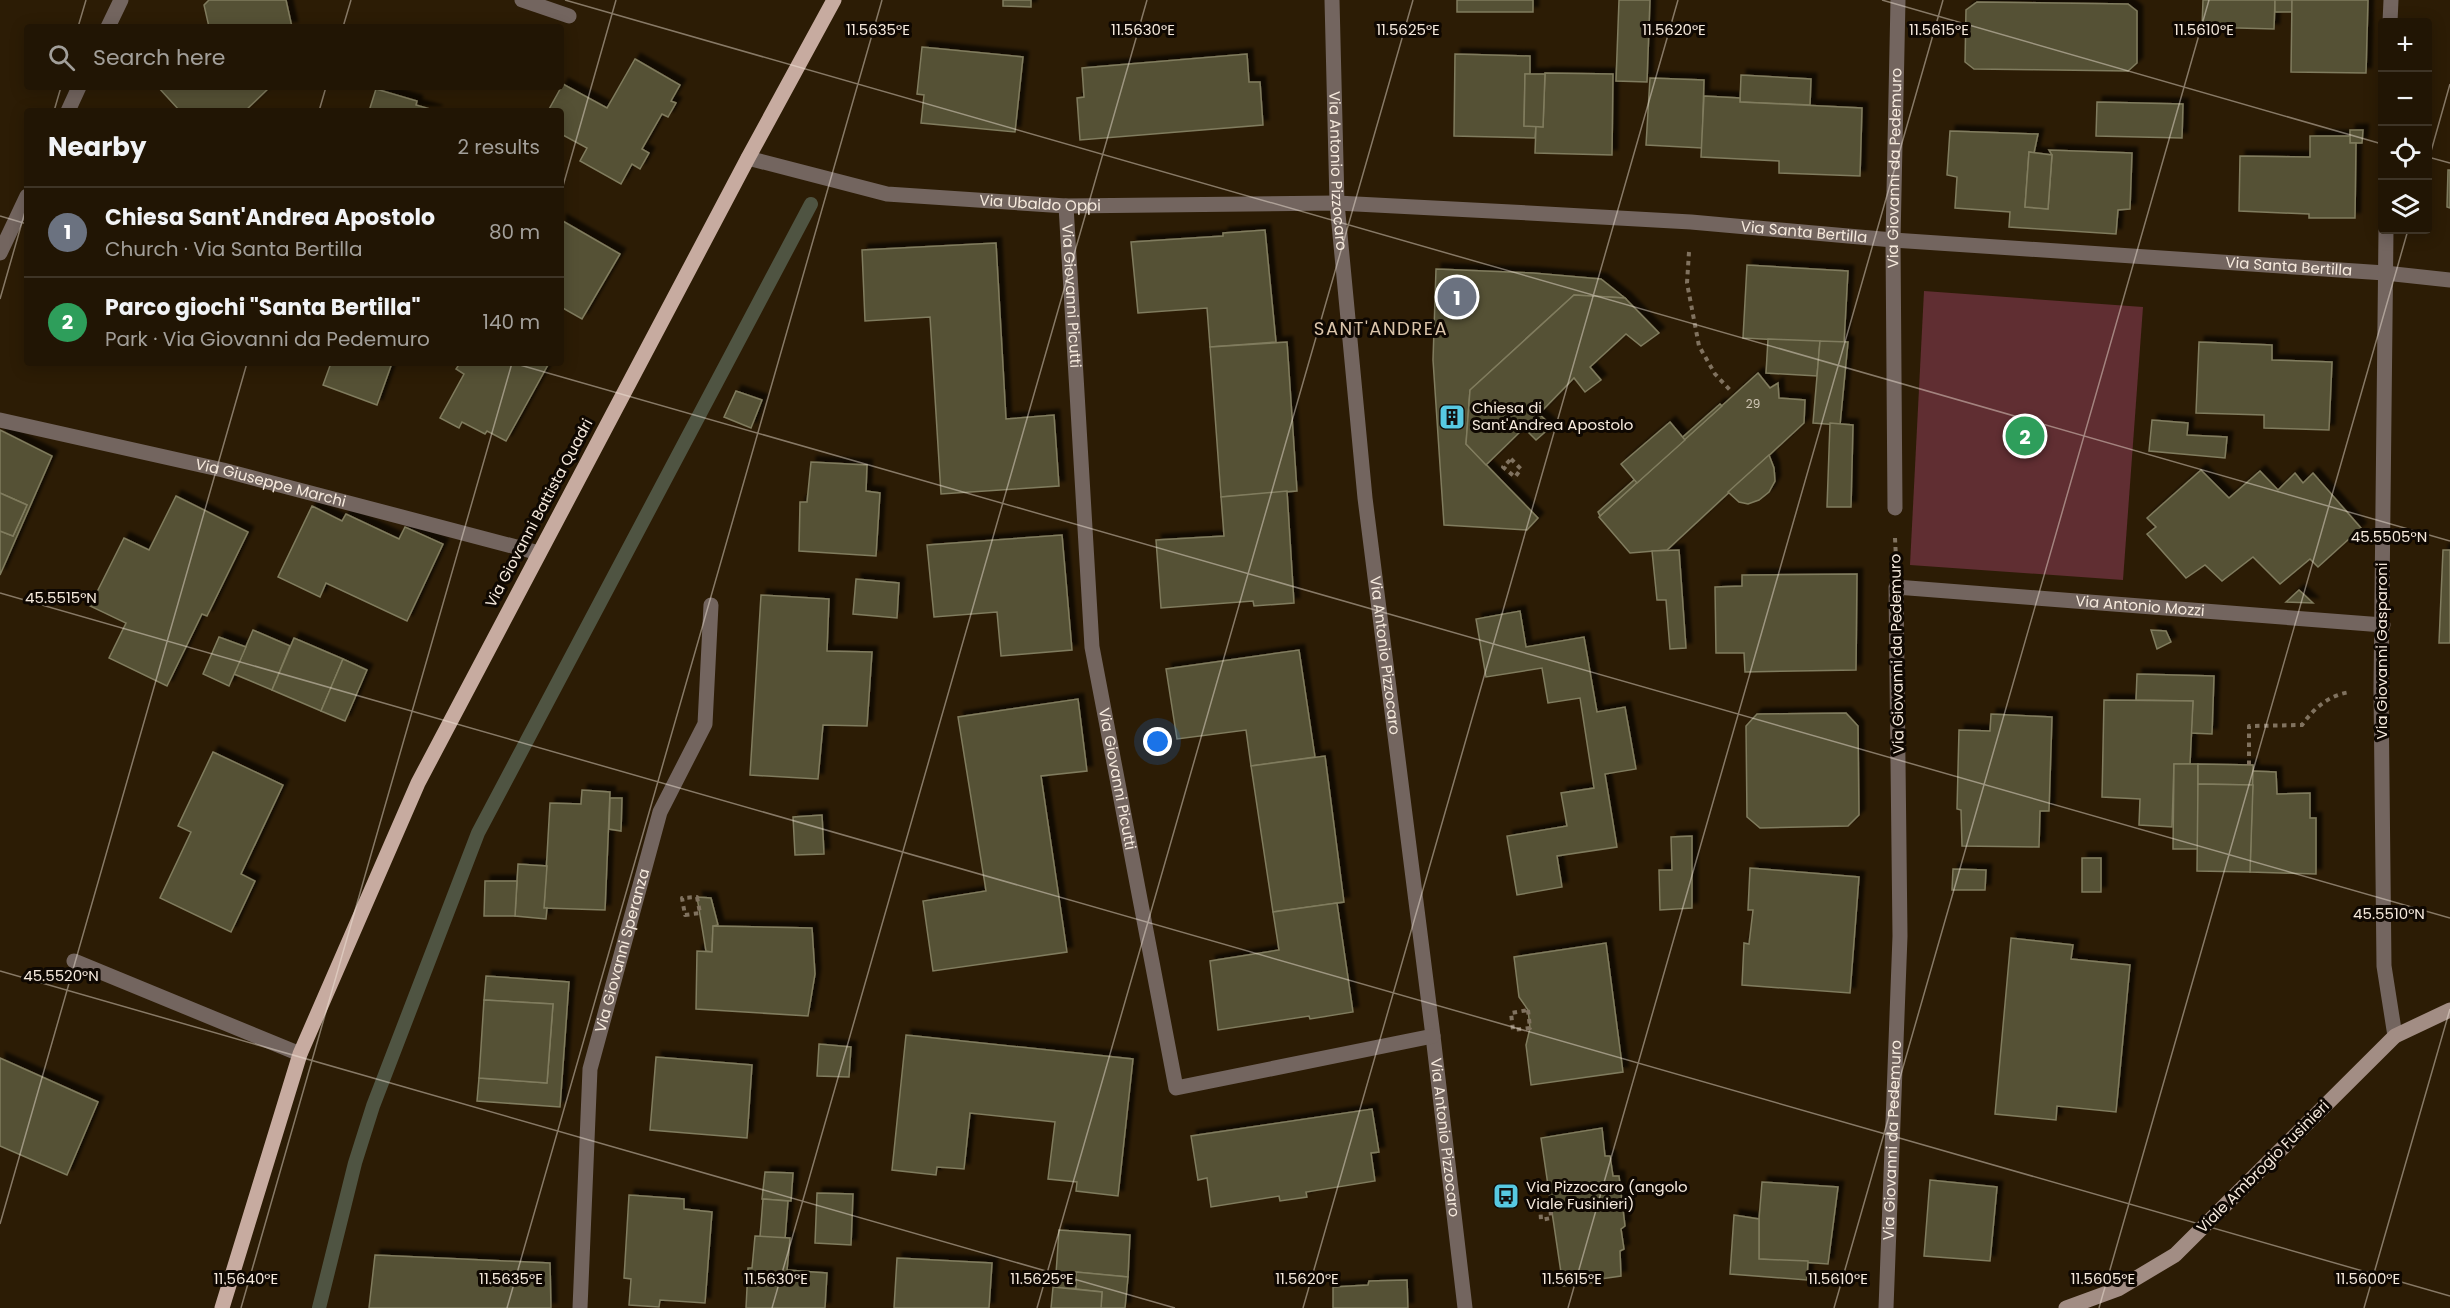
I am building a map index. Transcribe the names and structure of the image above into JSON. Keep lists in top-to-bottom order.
{
  "streets": {
    "main road": ["Via Giovanni Battista Quadri"],
    "street": [
      "Via Giovanni da Pedemuro",
      "Via Antonio Pizzocaro",
      "Via Ubaldo Oppi",
      "Via Santa Bertilla",
      "Via Giovanni Picutti",
      "Via Giuseppe Marchi",
      "Via Antonio Mozzi",
      "Via Giovanni Gasparoni",
      "Via Giovanni Speranza",
      "Viale Ambrogio Fusinieri"
    ]
  },
  "crossings": [
    ["Via Giovanni da Pedemuro", "Via Santa Bertilla"],
    ["Via Giovanni da Pedemuro", "Via Antonio Mozzi"],
    ["Via Antonio Pizzocaro", "Via Ubaldo Oppi"],
    ["Via Antonio Pizzocaro", "Via Santa Bertilla"],
    ["Via Antonio Pizzocaro", "Via Giovanni Picutti"],
    ["Via Ubaldo Oppi", "Via Santa Bertilla"],
    ["Via Ubaldo Oppi", "Via Giovanni Picutti"],
    ["Via Ubaldo Oppi", "Via Giovanni Battista Quadri"],
    ["Via Santa Bertilla", "Via Giovanni Gasparoni"],
    ["Via Giuseppe Marchi", "Via Giovanni Battista Quadri"],
    ["Via Antonio Mozzi", "Via Giovanni Gasparoni"],
    ["Via Giovanni Gasparoni", "Viale Ambrogio Fusinieri"]
  ],
  "districts": ["SANT'ANDREA"],
  "places": {
    "building": ["Chiesa di Sant'Andrea Apostolo"],
    "bus stop": ["Via Pizzocaro (angolo Viale Fusinieri)"]
  },
  "house_numbers": ["29"],
  "page": {
    "map_buttons": ["+", "−"],
    "search": "Search here",
    "heading": ["Nearby", "2 results"],
    "list": [
      {
        "mark": "1",
        "name": "Chiesa Sant'Andrea Apostolo",
        "note": "Church · Via Santa Bertilla",
        "value": "80 m"
      },
      {
        "mark": "2",
        "name": "Parco giochi \"Santa Bertilla\"",
        "note": "Park · Via Giovanni da Pedemuro",
        "value": "140 m"
      }
    ],
    "pins": ["1", "2"]
  },
  "coordinates": [
    "11.5635°E",
    "11.5630°E",
    "11.5625°E",
    "11.5620°E",
    "11.5615°E",
    "11.5610°E",
    "45.5505°N",
    "45.5515°N",
    "45.5510°N",
    "45.5520°N",
    "11.5640°E",
    "11.5605°E",
    "11.5600°E"
  ]
}
